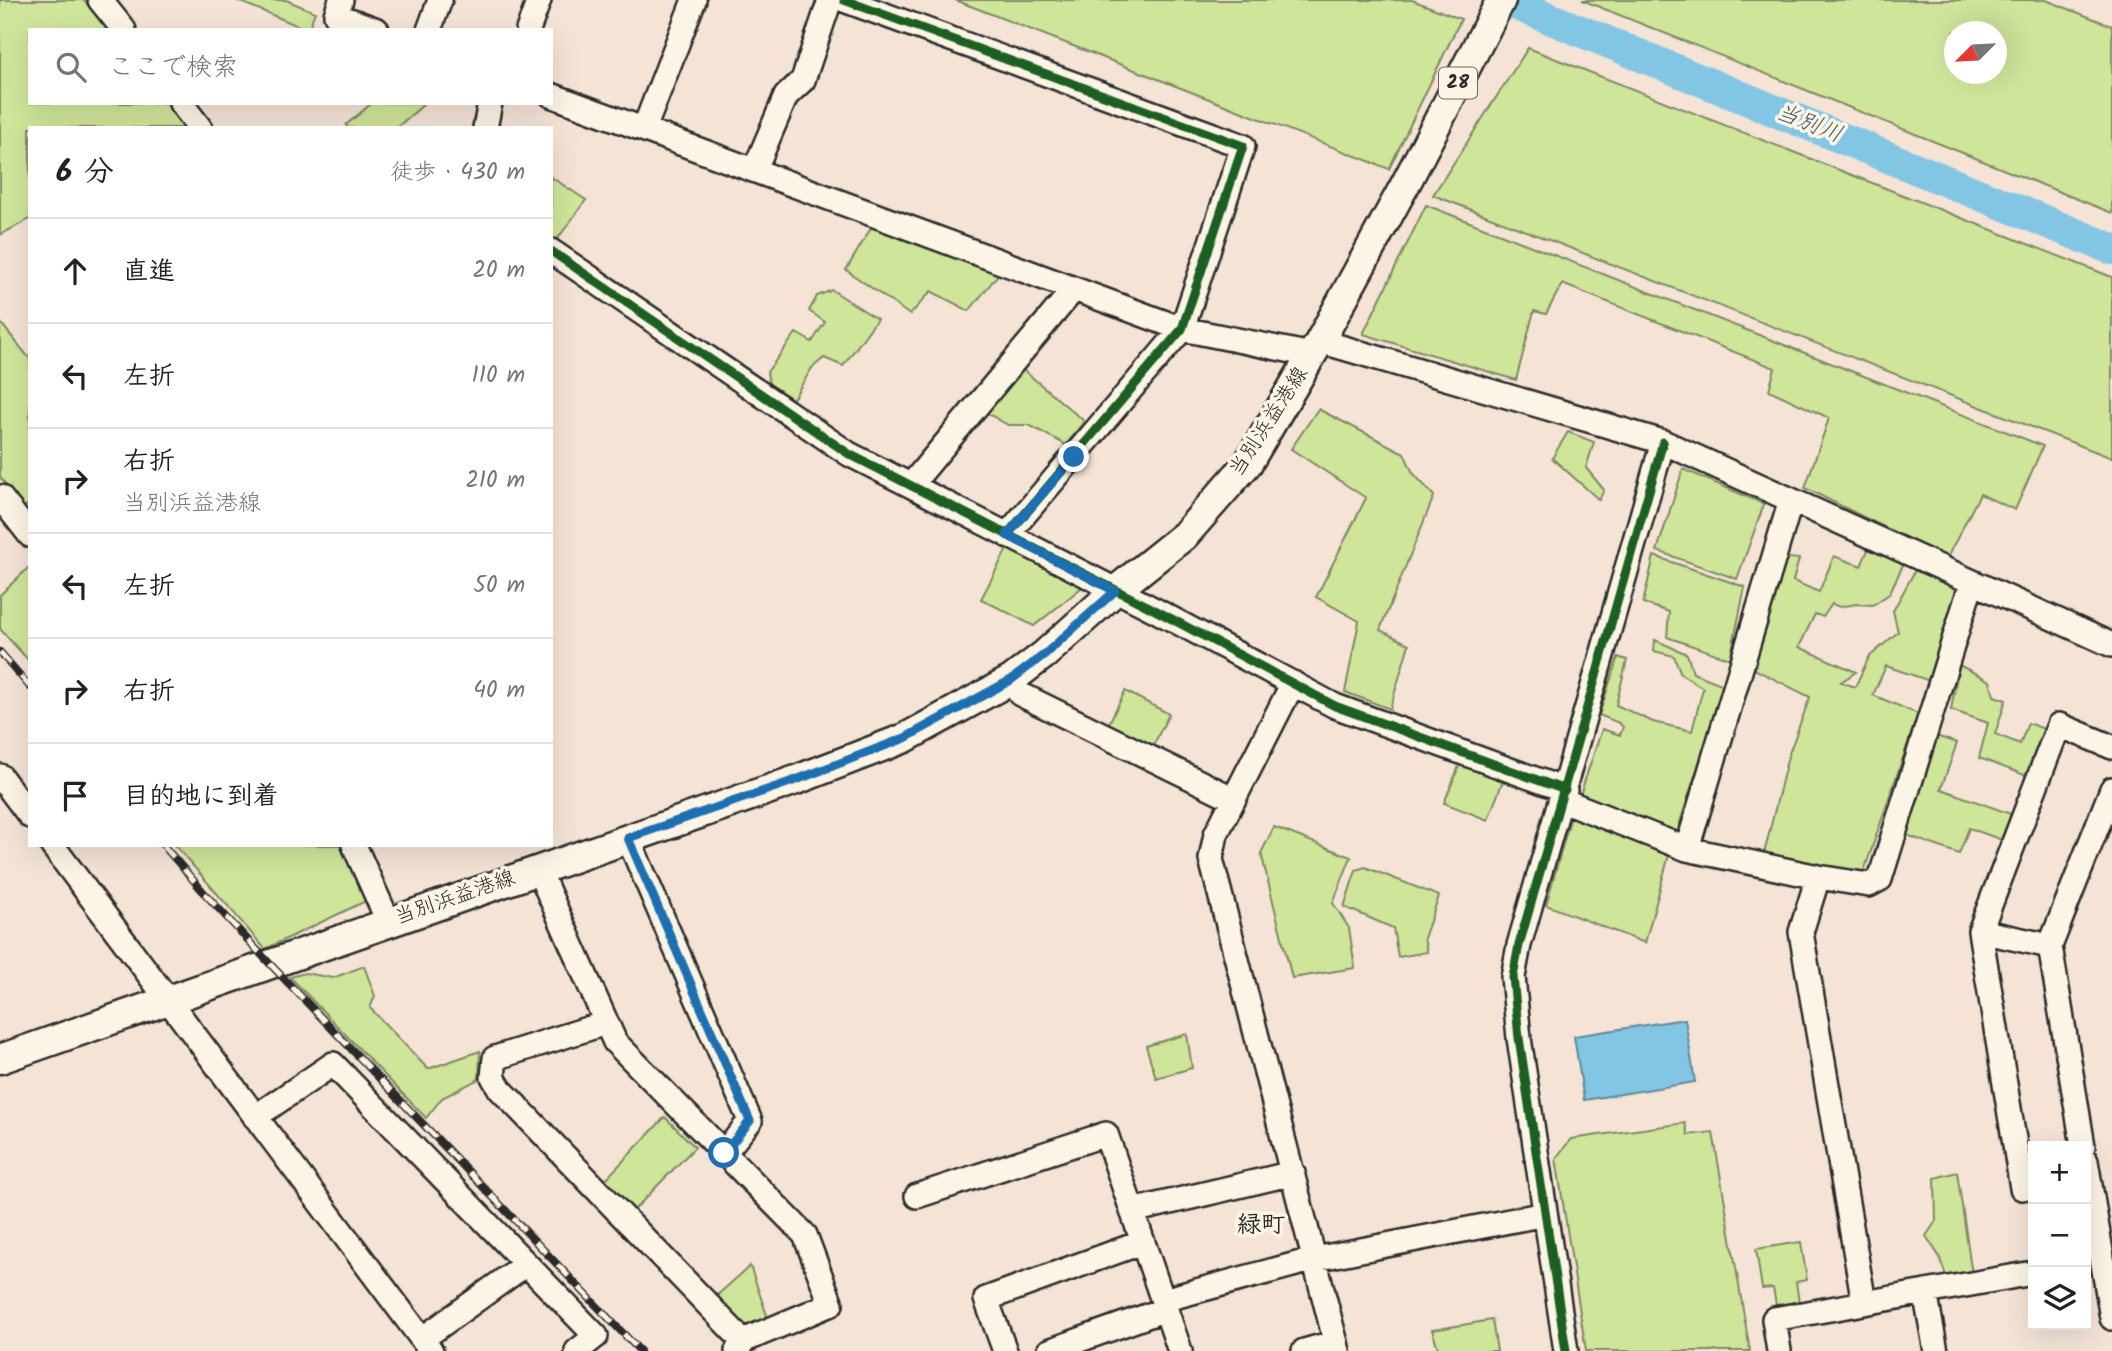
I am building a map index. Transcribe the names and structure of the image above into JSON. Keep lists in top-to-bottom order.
{
  "streets": {
    "main road": ["28", "当別浜益港線"]
  },
  "districts": ["緑町"],
  "water": ["当別川"],
  "north": "bottom left",
  "page": {
    "search": "ここで検索",
    "heading": ["6 分", "徒歩 · 430 m"],
    "list": [
      ["直進", "20 m"],
      ["左折", "110 m"],
      ["右折", "当別浜益港線", "210 m"],
      ["左折", "50 m"],
      ["右折", "40 m"],
      "目的地に到着"
    ],
    "map_buttons": ["+", "−"]
  }
}
